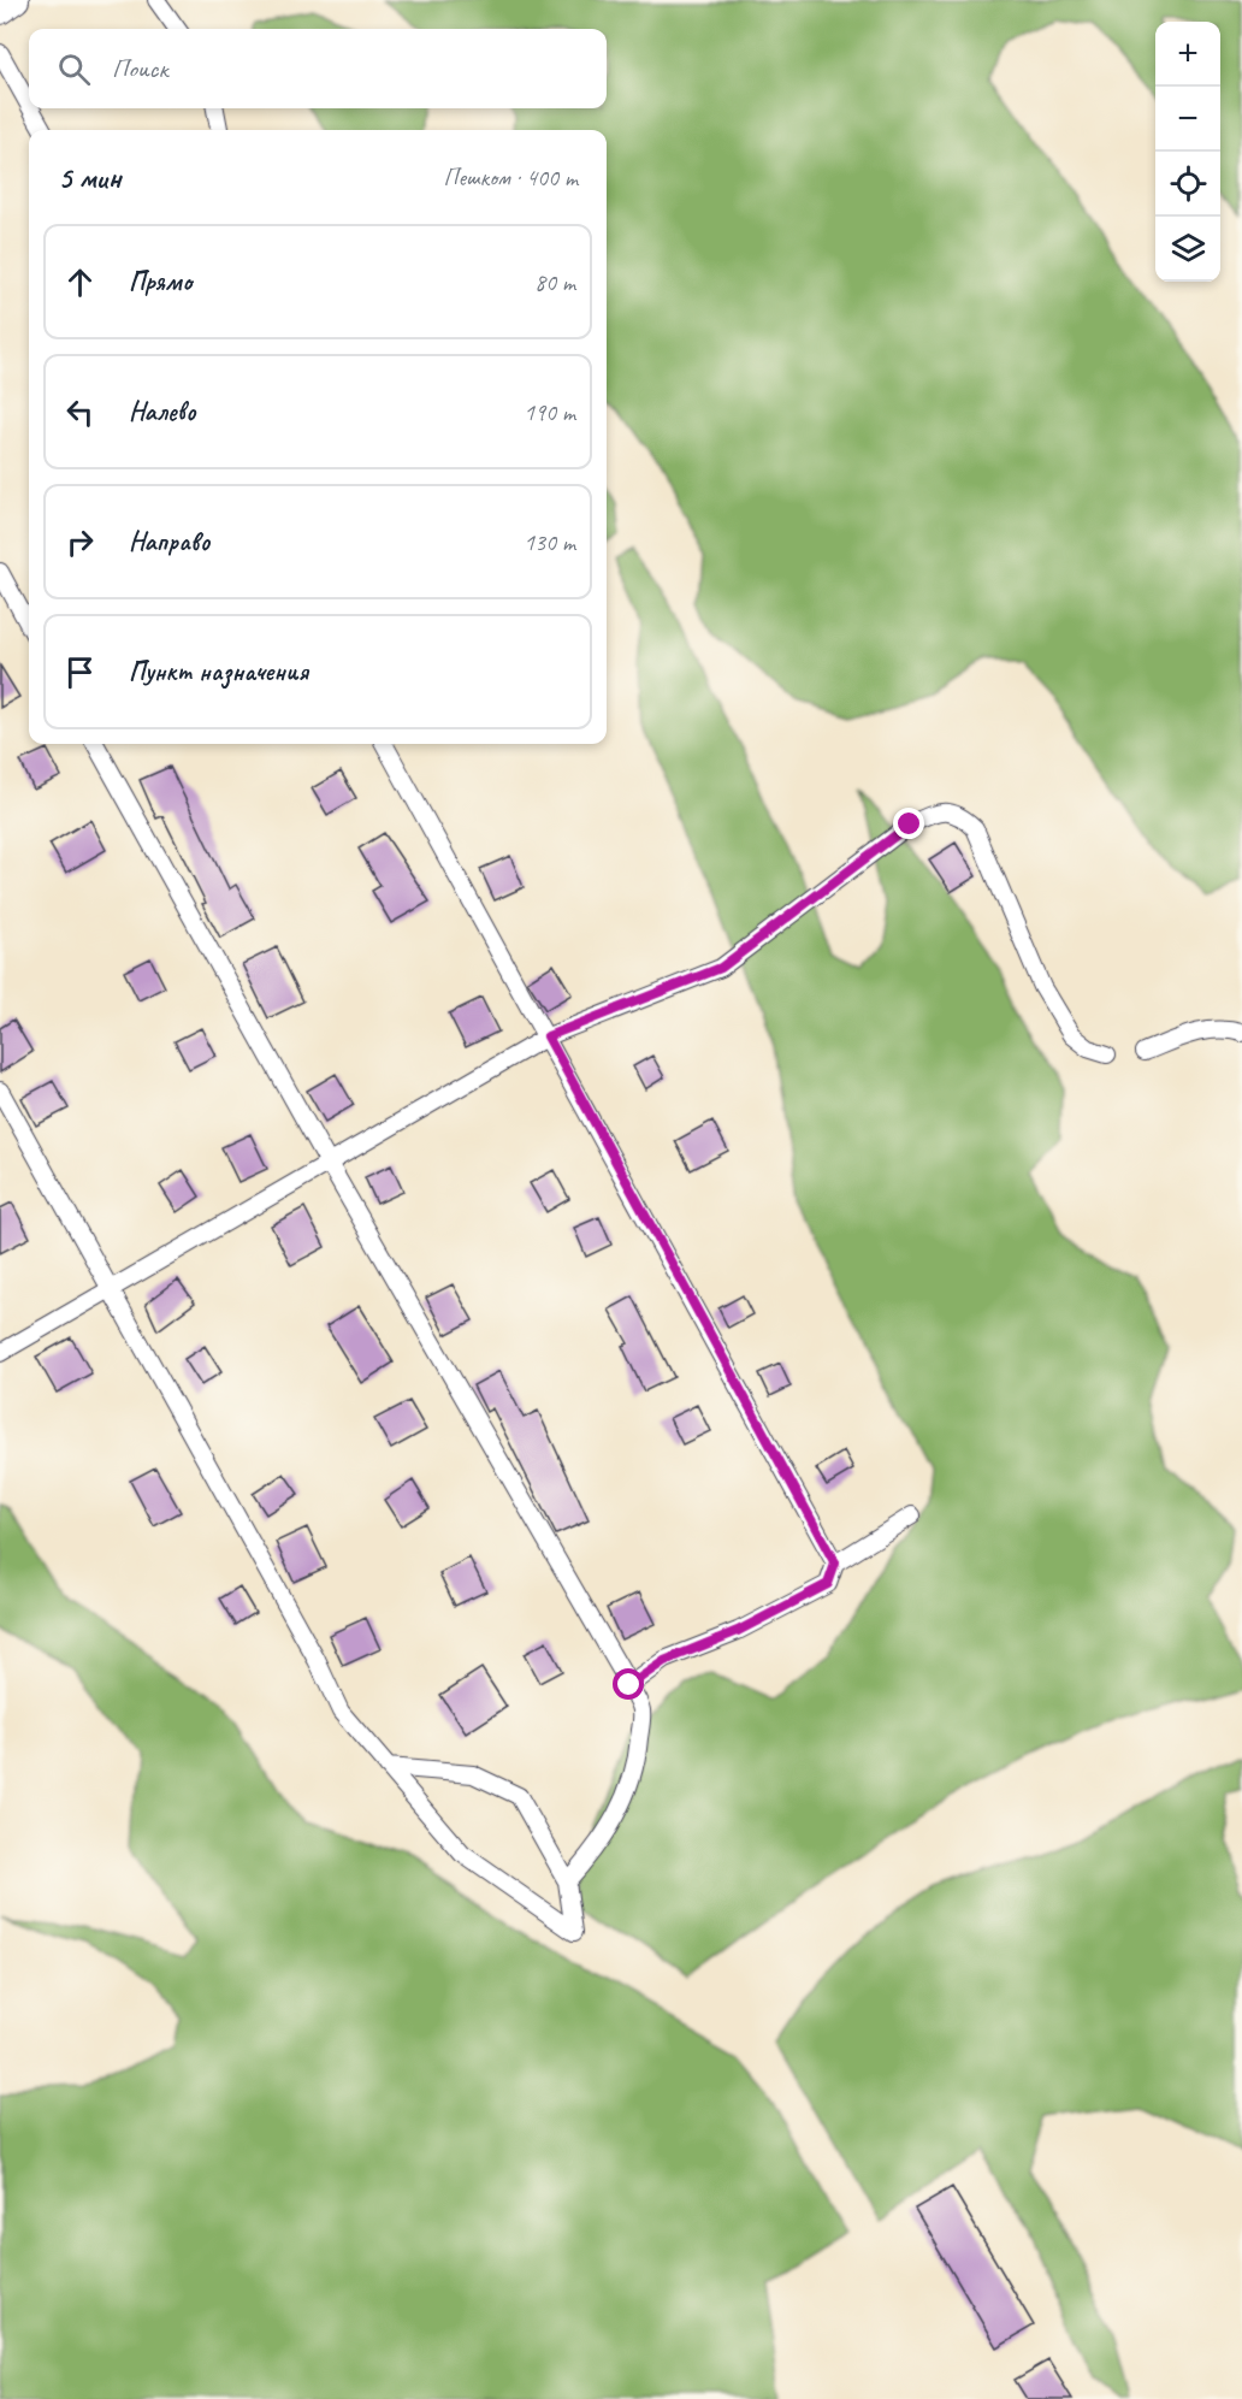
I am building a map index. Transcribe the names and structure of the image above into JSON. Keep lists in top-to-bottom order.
{
  "page": {
    "map_buttons": ["+", "−"],
    "search": "Поиск",
    "heading": ["5 мин", "Пешком · 400 m"],
    "list": [
      ["Прямо", "80 m"],
      ["Налево", "190 m"],
      ["Направо", "130 m"],
      "Пункт назначения"
    ]
  }
}
